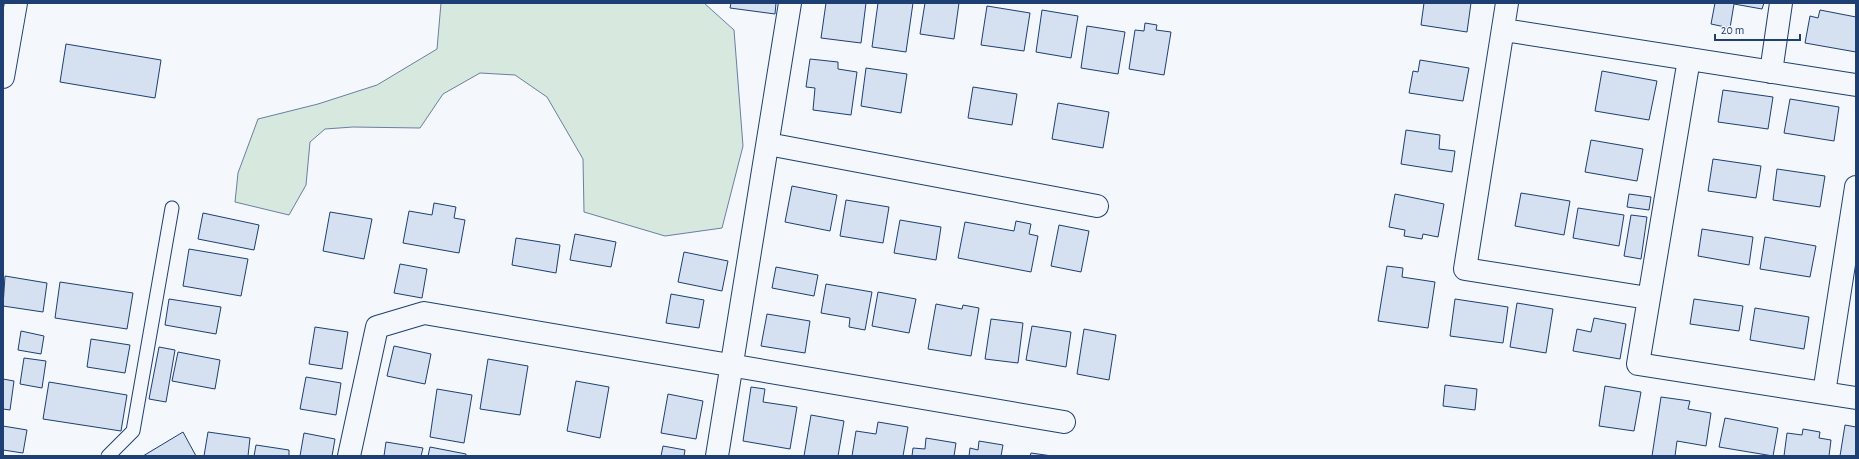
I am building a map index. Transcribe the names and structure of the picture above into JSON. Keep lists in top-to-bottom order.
{
  "scale_bar": "20 m"
}
